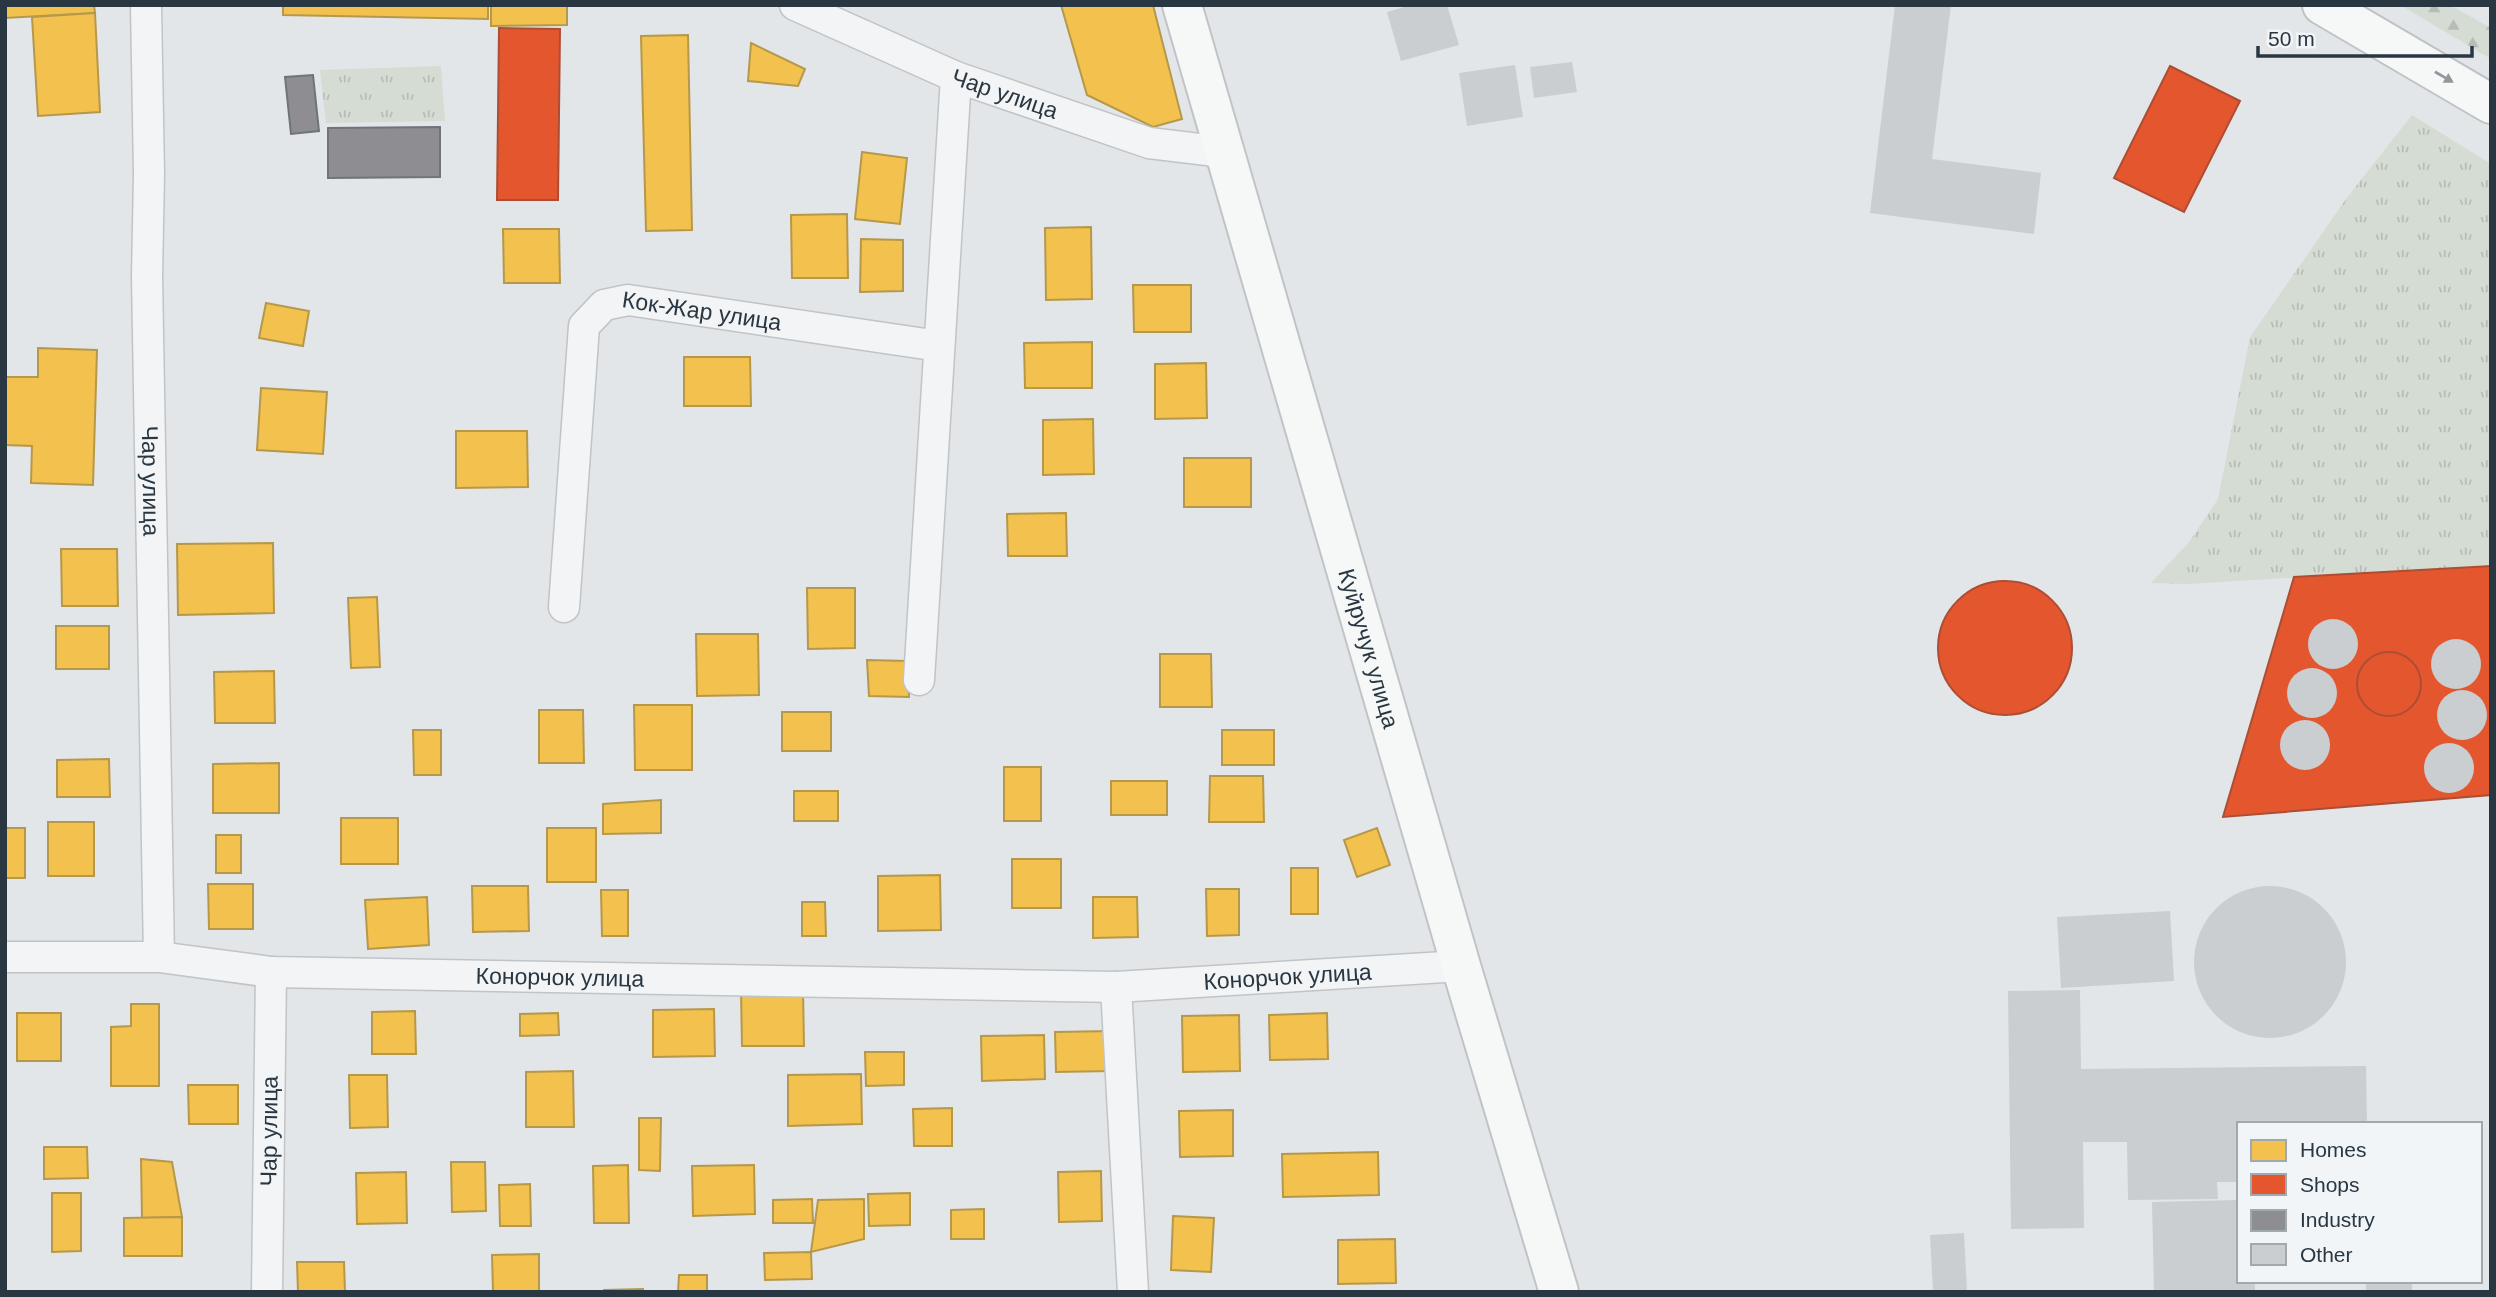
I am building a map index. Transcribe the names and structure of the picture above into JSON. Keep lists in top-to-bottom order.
{
  "streets": {
    "street": [
      "Чар улица",
      "Кок-Жар улица",
      "Куйручук улица",
      "Конорчок улица"
    ]
  },
  "crossings": [
    ["Чар улица", "Куйручук улица"],
    ["Чар улица", "Конорчок улица"],
    ["Куйручук улица", "Конорчок улица"]
  ],
  "legend": [
    "Homes",
    "Shops",
    "Industry",
    "Other"
  ],
  "scale_bar": "50 m"
}
